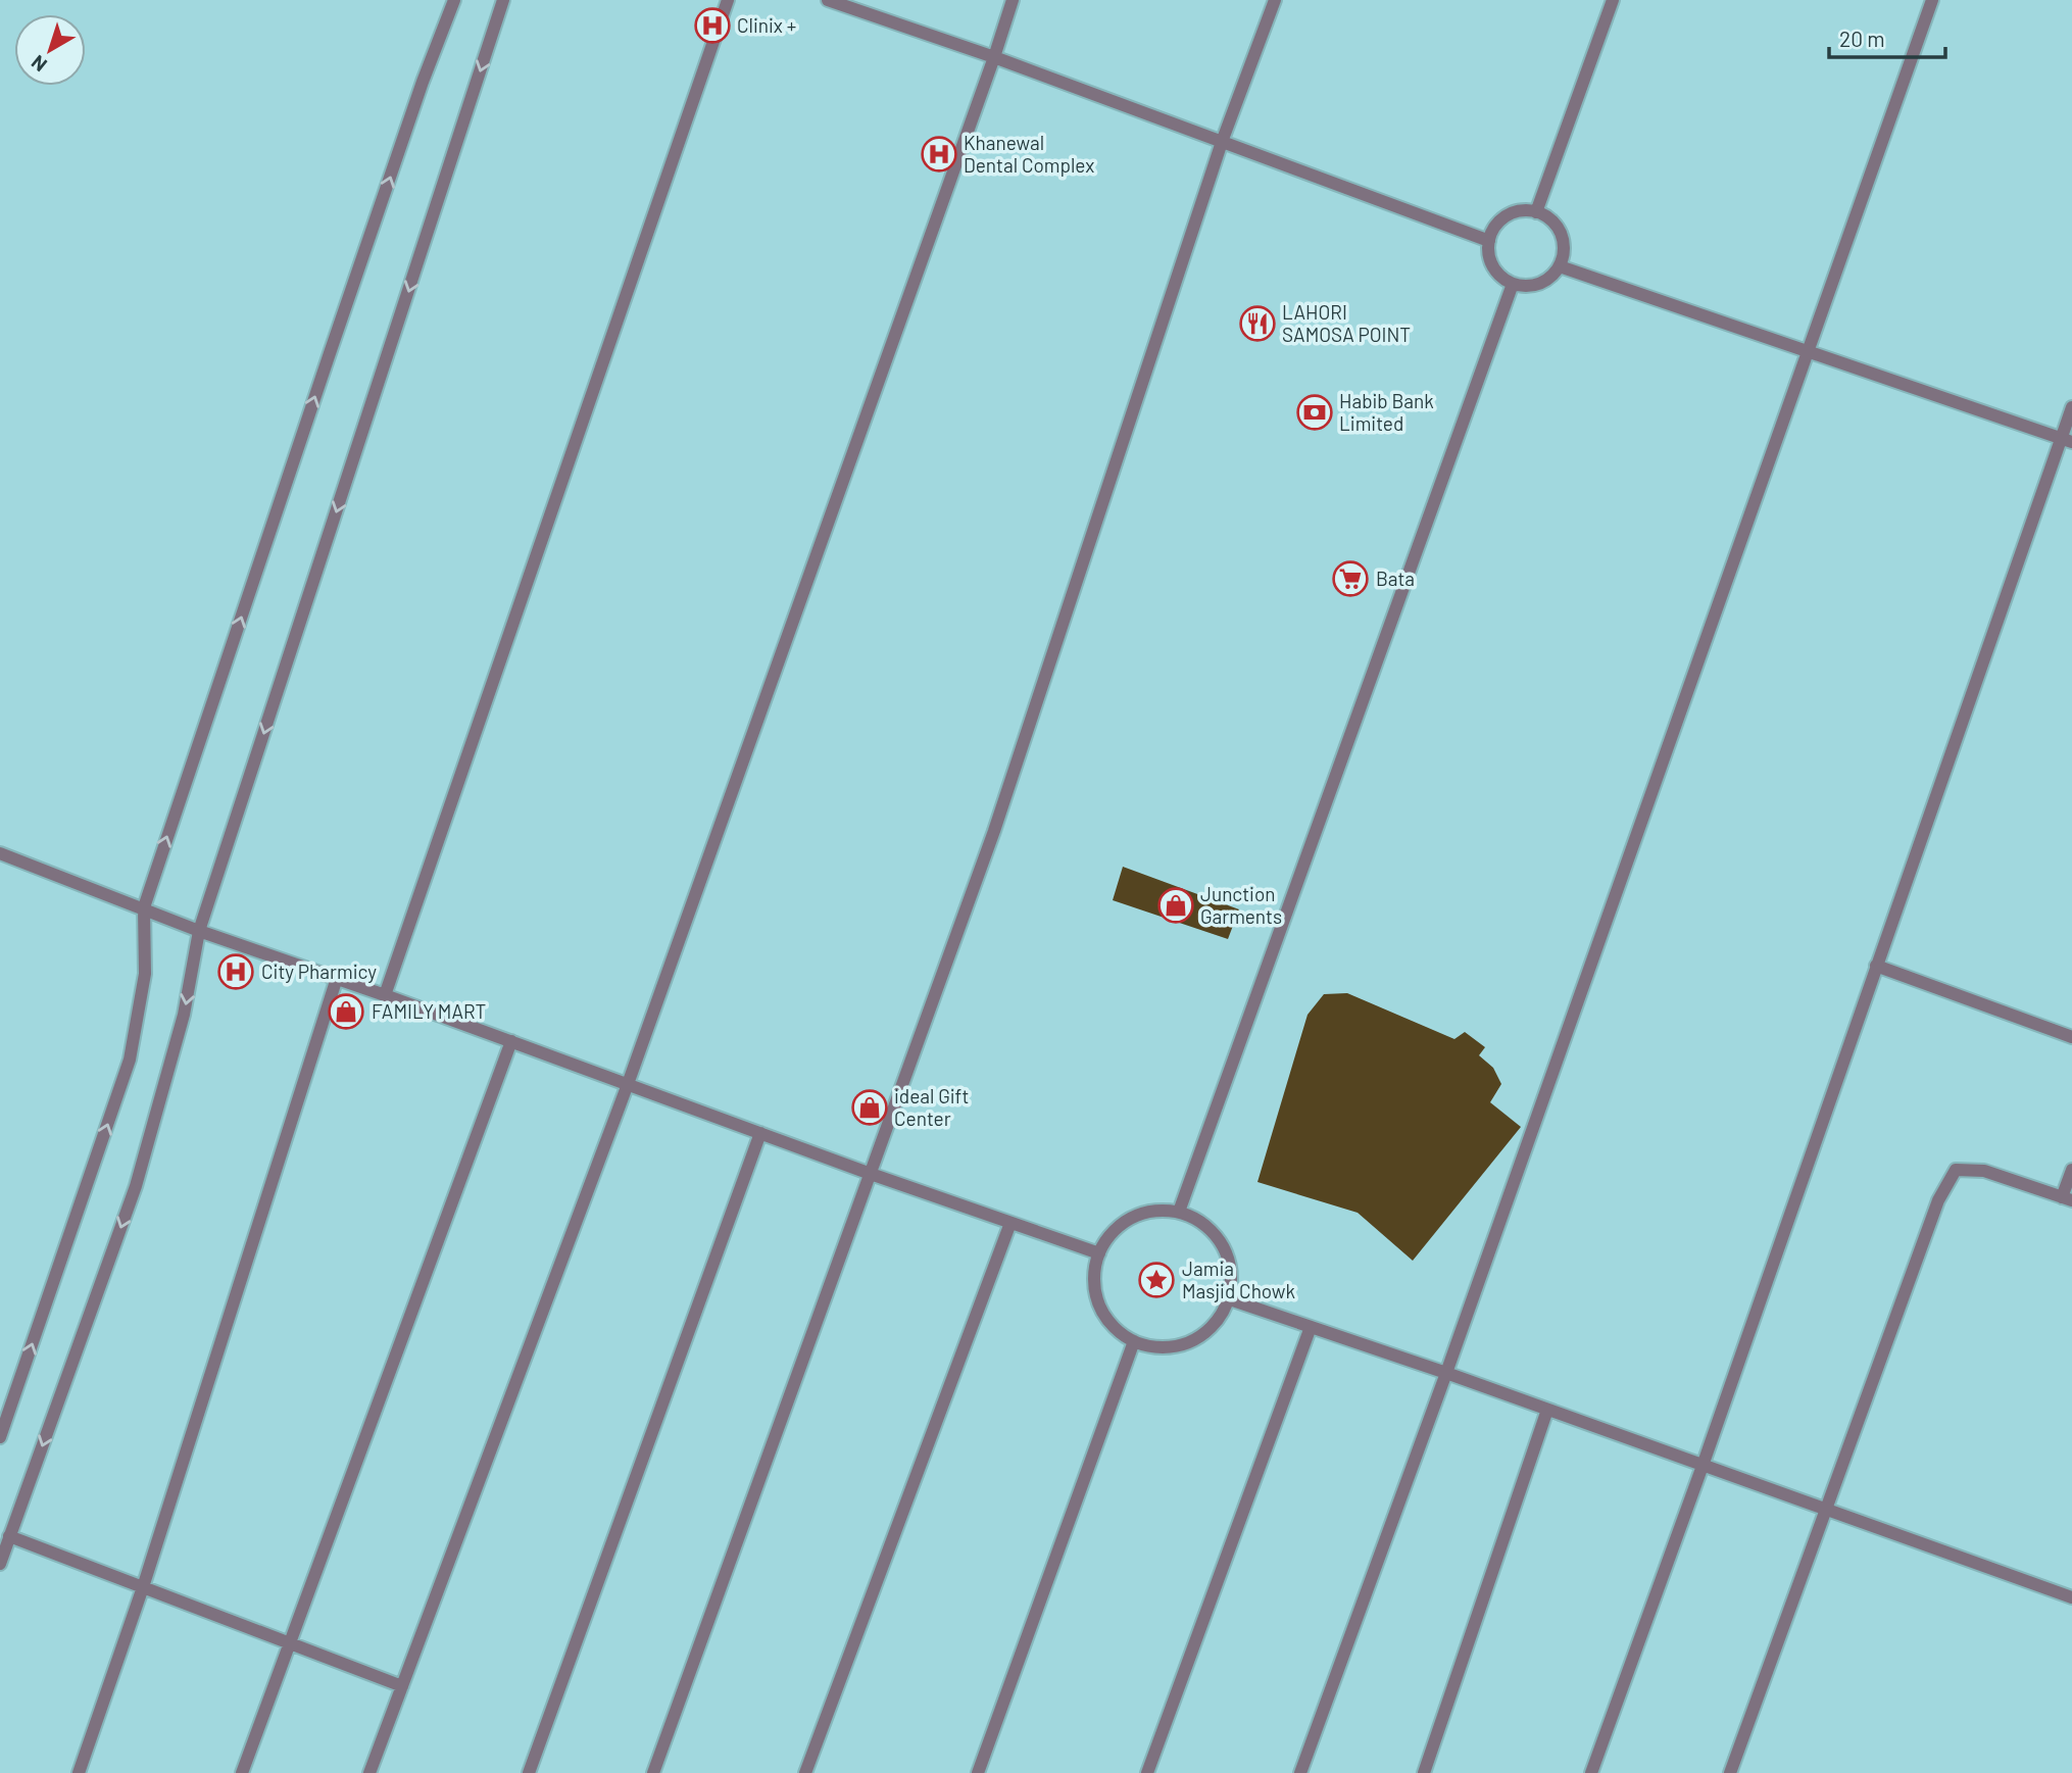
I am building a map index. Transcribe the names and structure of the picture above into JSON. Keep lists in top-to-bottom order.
{
  "places": {
    "hospital": ["Clinix +", "Khanewal Dental Complex", "City Pharmicy"],
    "restaurant": ["LAHORI SAMOSA POINT"],
    "bank": ["Habib Bank Limited"],
    "supermarket": ["Bata"],
    "shop": ["Junction Garments", "FAMILY MART", "ideal Gift Center"],
    "place": ["Jamia Masjid Chowk"]
  },
  "scale_bar": "20 m",
  "north": "bottom left"
}
